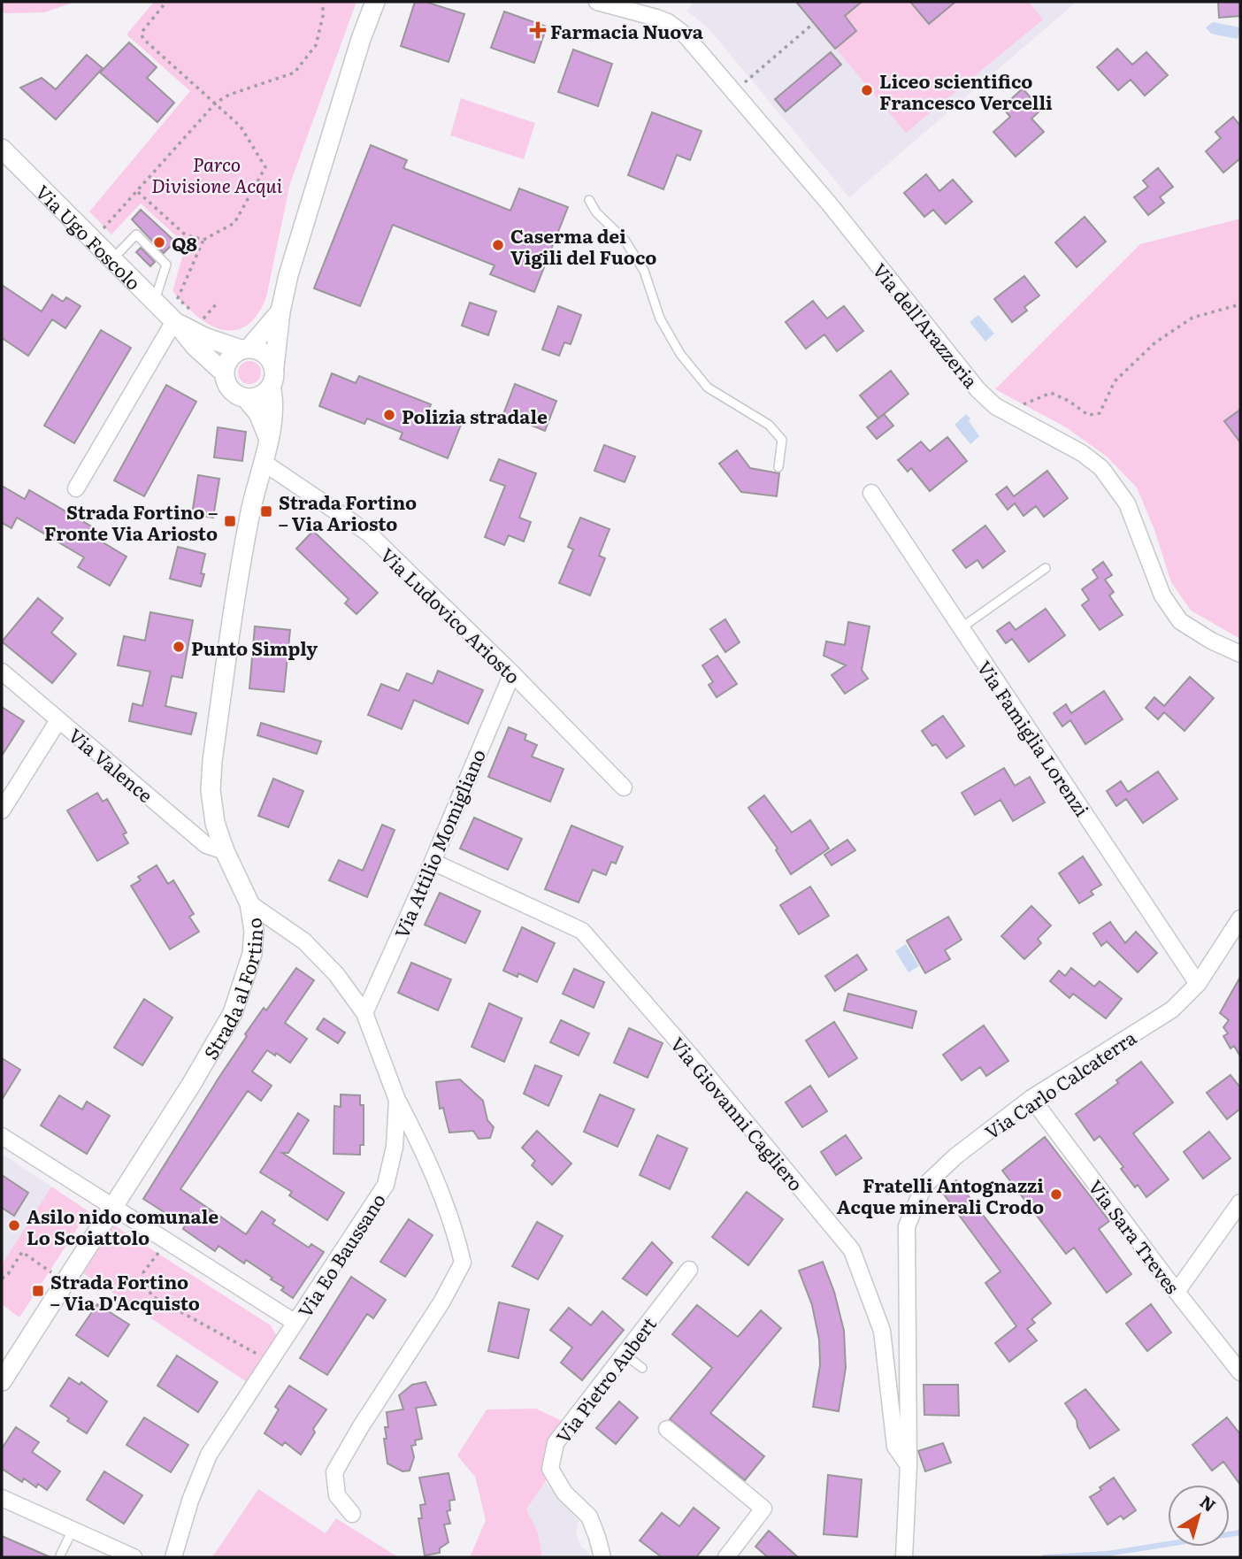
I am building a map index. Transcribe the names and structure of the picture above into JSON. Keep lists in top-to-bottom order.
{
  "streets": {
    "street": [
      "Via Ugo Foscolo",
      "Via dell'Arazzeria",
      "Via Ludovico Ariosto",
      "Via Famiglia Lorenzi",
      "Via Valence",
      "Via Attilio Momigliano",
      "Strada al Fortino",
      "Via Carlo Calcaterra",
      "Via Giovanni Cagliero",
      "Via Sara Treves",
      "Via Eo Baussano",
      "Via Pietro Aubert"
    ]
  },
  "crossings": [
    ["Via Ugo Foscolo", "Strada al Fortino"],
    ["Via Ludovico Ariosto", "Via Attilio Momigliano"],
    ["Via Ludovico Ariosto", "Strada al Fortino"],
    ["Via Famiglia Lorenzi", "Via Carlo Calcaterra"],
    ["Via Valence", "Strada al Fortino"],
    ["Via Attilio Momigliano", "Via Giovanni Cagliero"],
    ["Via Attilio Momigliano", "Via Eo Baussano"],
    ["Strada al Fortino", "Via Eo Baussano"],
    ["Via Carlo Calcaterra", "Via Giovanni Cagliero"],
    ["Via Carlo Calcaterra", "Via Sara Treves"]
  ],
  "parks": ["Parco Divisione Acqui"],
  "places": {
    "health": ["Farmacia Nuova"],
    "other": [
      "Liceo scientifico Francesco Vercelli",
      "Q8",
      "Caserma dei Vigili del Fuoco",
      "Polizia stradale",
      "Punto Simply",
      "Fratelli Antognazzi Acque minerali Crodo",
      "Asilo nido comunale Lo Scoiattolo"
    ],
    "transit": ["Strada Fortino – Via Ariosto", "Strada Fortino – Fronte Via Ariosto", "Strada Fortino – Via D'Acquisto"]
  },
  "north": "top right"
}
